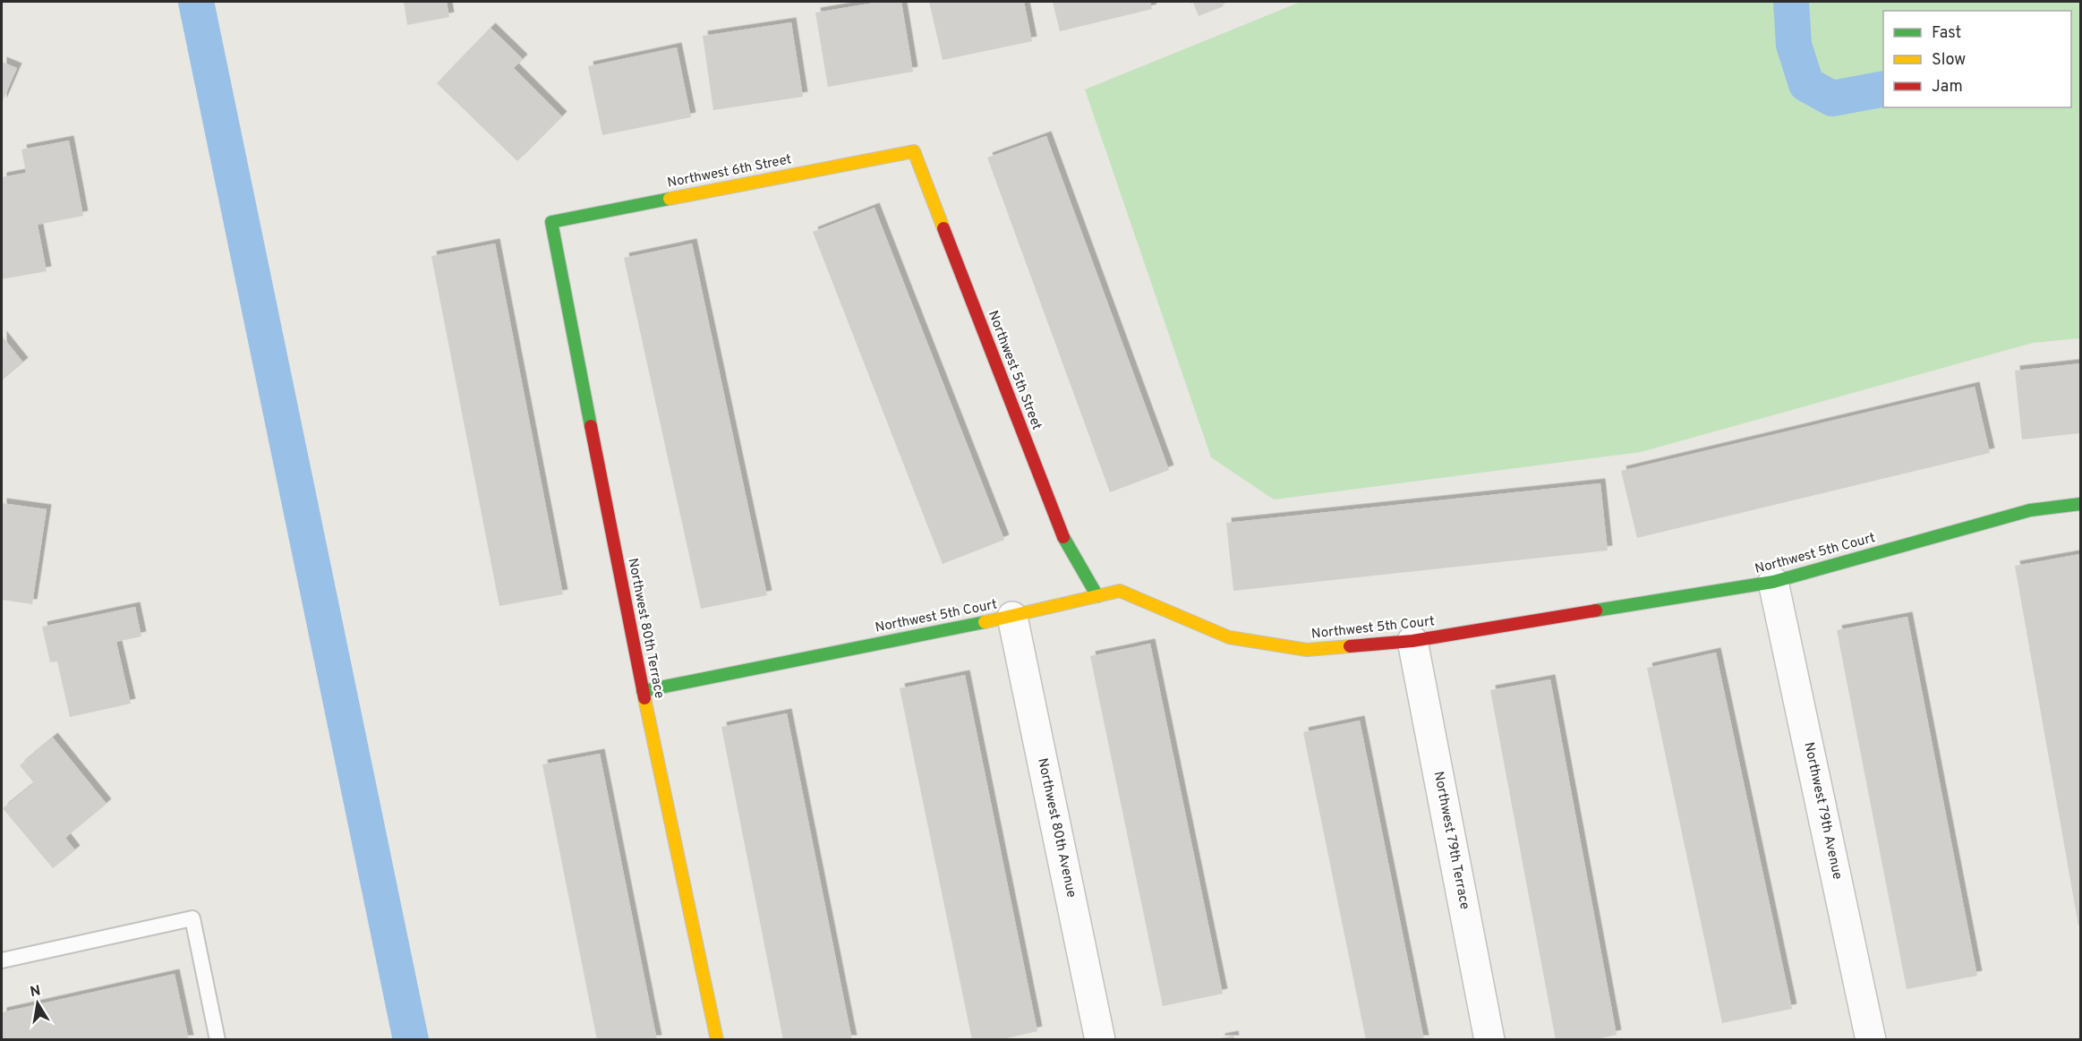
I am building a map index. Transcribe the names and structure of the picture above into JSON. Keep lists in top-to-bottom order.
{
  "streets": {
    "street": [
      "Northwest 6th Street",
      "Northwest 5th Street",
      "Northwest 5th Court",
      "Northwest 80th Terrace",
      "Northwest 79th Avenue",
      "Northwest 80th Avenue",
      "Northwest 79th Terrace"
    ]
  },
  "crossings": [
    ["Northwest 6th Street", "Northwest 5th Street"],
    ["Northwest 6th Street", "Northwest 80th Terrace"],
    ["Northwest 5th Street", "Northwest 5th Court"],
    ["Northwest 5th Court", "Northwest 80th Terrace"],
    ["Northwest 5th Court", "Northwest 79th Avenue"],
    ["Northwest 5th Court", "Northwest 80th Avenue"],
    ["Northwest 5th Court", "Northwest 79th Terrace"]
  ],
  "legend": ["Fast", "Slow", "Jam"],
  "north": "top"
}
